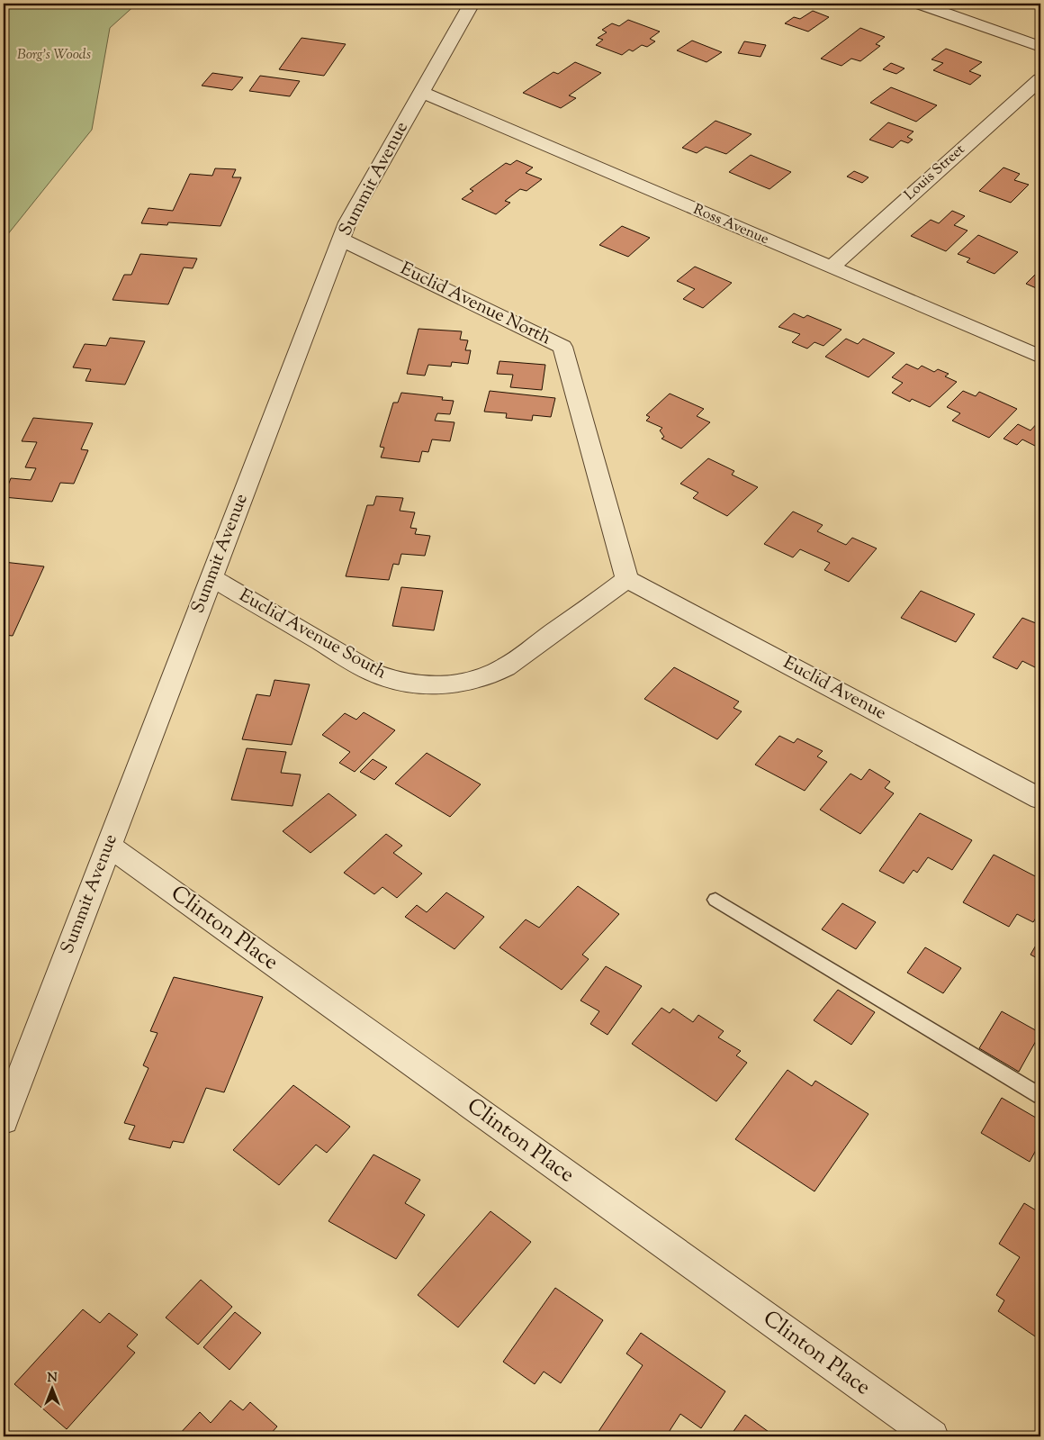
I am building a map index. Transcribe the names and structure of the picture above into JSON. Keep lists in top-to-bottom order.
{
  "streets": {
    "street": [
      "Louis Street",
      "Summit Avenue",
      "Ross Avenue",
      "Euclid Avenue North",
      "Euclid Avenue South",
      "Euclid Avenue",
      "Clinton Place"
    ]
  },
  "crossings": [
    ["Louis Street", "Ross Avenue"],
    ["Summit Avenue", "Ross Avenue"],
    ["Summit Avenue", "Euclid Avenue North"],
    ["Summit Avenue", "Euclid Avenue South"],
    ["Summit Avenue", "Clinton Place"],
    ["Euclid Avenue North", "Euclid Avenue South"],
    ["Euclid Avenue North", "Euclid Avenue"],
    ["Euclid Avenue South", "Euclid Avenue"]
  ],
  "parks": ["Borg's Woods"],
  "north": "top"
}
